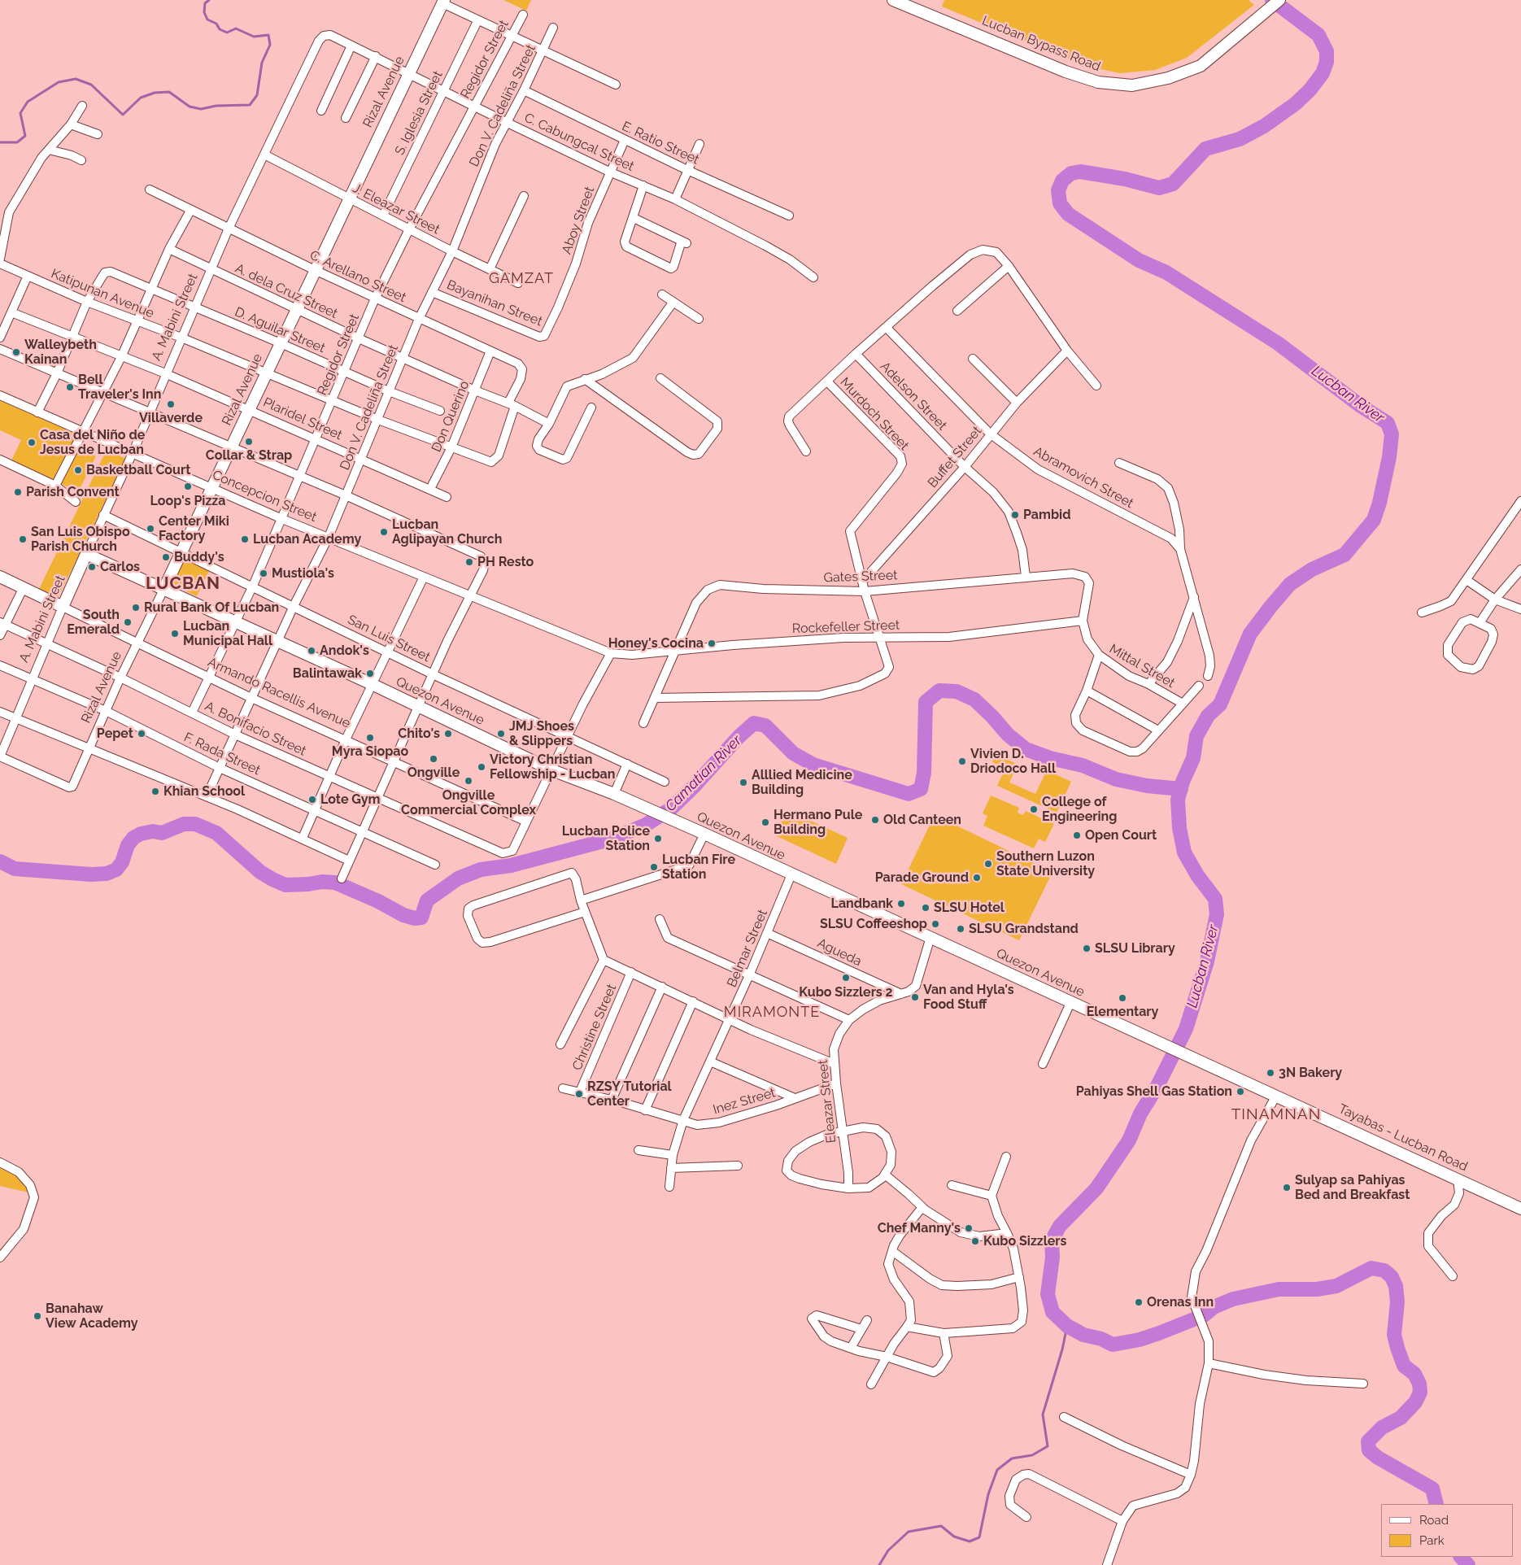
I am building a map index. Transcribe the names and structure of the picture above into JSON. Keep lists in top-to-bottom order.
{
  "streets": {
    "main road": [
      "Lucban Bypass Road",
      "Rizal Avenue",
      "A. Mabini Street",
      "Armando Racellis Avenue",
      "Quezon Avenue",
      "Tayabas - Lucban Road"
    ],
    "street": [
      "Regidor Street",
      "Don V. Cadeliña Street",
      "S. Iglesia Street",
      "C. Cabungcal Street",
      "E. Ratio Street",
      "J. Eleazar Street",
      "Aboy Street",
      "C. Arellano Street",
      "A. dela Cruz Street",
      "Katipunan Avenue",
      "Bayanihan Street",
      "D. Aguilar Street",
      "Adelson Street",
      "Murdoch Street",
      "Don Querino",
      "Plaridel Street",
      "Buffet Street",
      "Abramovich Street",
      "Concepcion Street",
      "Gates Street",
      "Rockefeller Street",
      "San Luis Street",
      "Mittal Street",
      "A. Bonifacio Street",
      "F. Rada Street",
      "Belmar Street",
      "Agueda",
      "Christine Street",
      "Inez Street",
      "Eleazar Street"
    ]
  },
  "crossings": [
    ["Regidor Street", "C. Cabungcal Street"],
    ["Regidor Street", "J. Eleazar Street"],
    ["Regidor Street", "C. Arellano Street"],
    ["Regidor Street", "A. dela Cruz Street"],
    ["Regidor Street", "Katipunan Avenue"],
    ["Regidor Street", "D. Aguilar Street"],
    ["Regidor Street", "Plaridel Street"],
    ["Regidor Street", "Concepcion Street"],
    ["Regidor Street", "San Luis Street"],
    ["Regidor Street", "Armando Racellis Avenue"],
    ["Regidor Street", "Quezon Avenue"],
    ["Regidor Street", "A. Bonifacio Street"],
    ["Rizal Avenue", "C. Cabungcal Street"],
    ["Rizal Avenue", "J. Eleazar Street"],
    ["Rizal Avenue", "C. Arellano Street"],
    ["Rizal Avenue", "A. dela Cruz Street"],
    ["Rizal Avenue", "Katipunan Avenue"],
    ["Rizal Avenue", "A. Mabini Street"],
    ["Rizal Avenue", "D. Aguilar Street"],
    ["Rizal Avenue", "Plaridel Street"],
    ["Rizal Avenue", "Concepcion Street"],
    ["Rizal Avenue", "San Luis Street"],
    ["Rizal Avenue", "Armando Racellis Avenue"],
    ["Rizal Avenue", "Quezon Avenue"],
    ["Rizal Avenue", "A. Bonifacio Street"],
    ["Rizal Avenue", "F. Rada Street"],
    ["Don V. Cadeliña Street", "C. Cabungcal Street"],
    ["Don V. Cadeliña Street", "E. Ratio Street"],
    ["Don V. Cadeliña Street", "J. Eleazar Street"],
    ["Don V. Cadeliña Street", "C. Arellano Street"],
    ["Don V. Cadeliña Street", "A. dela Cruz Street"],
    ["Don V. Cadeliña Street", "Katipunan Avenue"],
    ["Don V. Cadeliña Street", "Bayanihan Street"],
    ["Don V. Cadeliña Street", "D. Aguilar Street"],
    ["Don V. Cadeliña Street", "Plaridel Street"],
    ["Don V. Cadeliña Street", "Concepcion Street"],
    ["Don V. Cadeliña Street", "San Luis Street"],
    ["Don V. Cadeliña Street", "Armando Racellis Avenue"],
    ["Don V. Cadeliña Street", "Quezon Avenue"],
    ["Don V. Cadeliña Street", "A. Bonifacio Street"],
    ["Don V. Cadeliña Street", "F. Rada Street"],
    ["S. Iglesia Street", "C. Cabungcal Street"],
    ["S. Iglesia Street", "J. Eleazar Street"],
    ["C. Cabungcal Street", "Aboy Street"],
    ["C. Cabungcal Street", "A. Mabini Street"],
    ["E. Ratio Street", "Aboy Street"],
    ["J. Eleazar Street", "A. Mabini Street"],
    ["Aboy Street", "Bayanihan Street"],
    ["C. Arellano Street", "A. dela Cruz Street"],
    ["C. Arellano Street", "Katipunan Avenue"],
    ["C. Arellano Street", "A. Mabini Street"],
    ["C. Arellano Street", "Don Querino"],
    ["A. dela Cruz Street", "Katipunan Avenue"],
    ["A. dela Cruz Street", "A. Mabini Street"],
    ["A. dela Cruz Street", "Don Querino"],
    ["Katipunan Avenue", "A. Mabini Street"],
    ["Katipunan Avenue", "D. Aguilar Street"],
    ["Katipunan Avenue", "Don Querino"],
    ["A. Mabini Street", "D. Aguilar Street"],
    ["A. Mabini Street", "Plaridel Street"],
    ["A. Mabini Street", "Concepcion Street"],
    ["A. Mabini Street", "San Luis Street"],
    ["A. Mabini Street", "Armando Racellis Avenue"],
    ["A. Mabini Street", "Quezon Avenue"],
    ["A. Mabini Street", "A. Bonifacio Street"],
    ["A. Mabini Street", "F. Rada Street"],
    ["Adelson Street", "Buffet Street"],
    ["Adelson Street", "Gates Street"],
    ["Murdoch Street", "Buffet Street"],
    ["Murdoch Street", "Gates Street"],
    ["Murdoch Street", "Rockefeller Street"],
    ["Don Querino", "Plaridel Street"],
    ["Buffet Street", "Abramovich Street"],
    ["Concepcion Street", "Rockefeller Street"],
    ["Gates Street", "Rockefeller Street"],
    ["Gates Street", "Mittal Street"],
    ["Rockefeller Street", "Mittal Street"],
    ["Armando Racellis Avenue", "A. Bonifacio Street"],
    ["Quezon Avenue", "Belmar Street"],
    ["Quezon Avenue", "Eleazar Street"],
    ["Quezon Avenue", "Tayabas - Lucban Road"],
    ["Belmar Street", "Agueda"],
    ["Belmar Street", "Inez Street"],
    ["Agueda", "Eleazar Street"],
    ["Christine Street", "Inez Street"],
    ["Inez Street", "Eleazar Street"]
  ],
  "districts": [
    "GAMZAT",
    "LUCBAN",
    "MIRAMONTE",
    "TINAMNAN"
  ],
  "water": ["Lucban River", "Camatian River"],
  "places": [
    "Walleybeth Kainan",
    "Bell Traveler's Inn",
    "Villaverde",
    "Collar & Strap",
    "Casa del Niño de Jesus de Lucban",
    "Basketball Court",
    "Loop's Pizza",
    "Parish Convent",
    "Pambid",
    "Center Miki Factory",
    "Lucban Aglipayan Church",
    "San Luis Obispo Parish Church",
    "Lucban Academy",
    "Buddy's",
    "PH Resto",
    "Carlos",
    "Mustiola's",
    "Rural Bank Of Lucban",
    "South Emerald",
    "Lucban Municipal Hall",
    "Honey's Cocina",
    "Andok's",
    "Balintawak",
    "Pepet",
    "Chito's",
    "JMJ Shoes & Slippers",
    "Myra Siopao",
    "Ongville",
    "Vivien D. Driodoco Hall",
    "Victory Christian Fellowship - Lucban",
    "Ongville Commercial Complex",
    "Alllied Medicine Building",
    "Khian School",
    "Lote Gym",
    "College of Engineering",
    "Old Canteen",
    "Hermano Pule Building",
    "Open Court",
    "Lucban Police Station",
    "Southern Luzon State University",
    "Lucban Fire Station",
    "Parade Ground",
    "Landbank",
    "SLSU Hotel",
    "SLSU Coffeeshop",
    "SLSU Grandstand",
    "SLSU Library",
    "Kubo Sizzlers 2",
    "Van and Hyla's Food Stuff",
    "Elementary",
    "3N Bakery",
    "Pahiyas Shell Gas Station",
    "RZSY Tutorial Center",
    "Sulyap sa Pahiyas Bed and Breakfast",
    "Chef Manny's",
    "Kubo Sizzlers",
    "Orenas Inn",
    "Banahaw View Academy"
  ],
  "legend": ["Road", "Park"]
}
